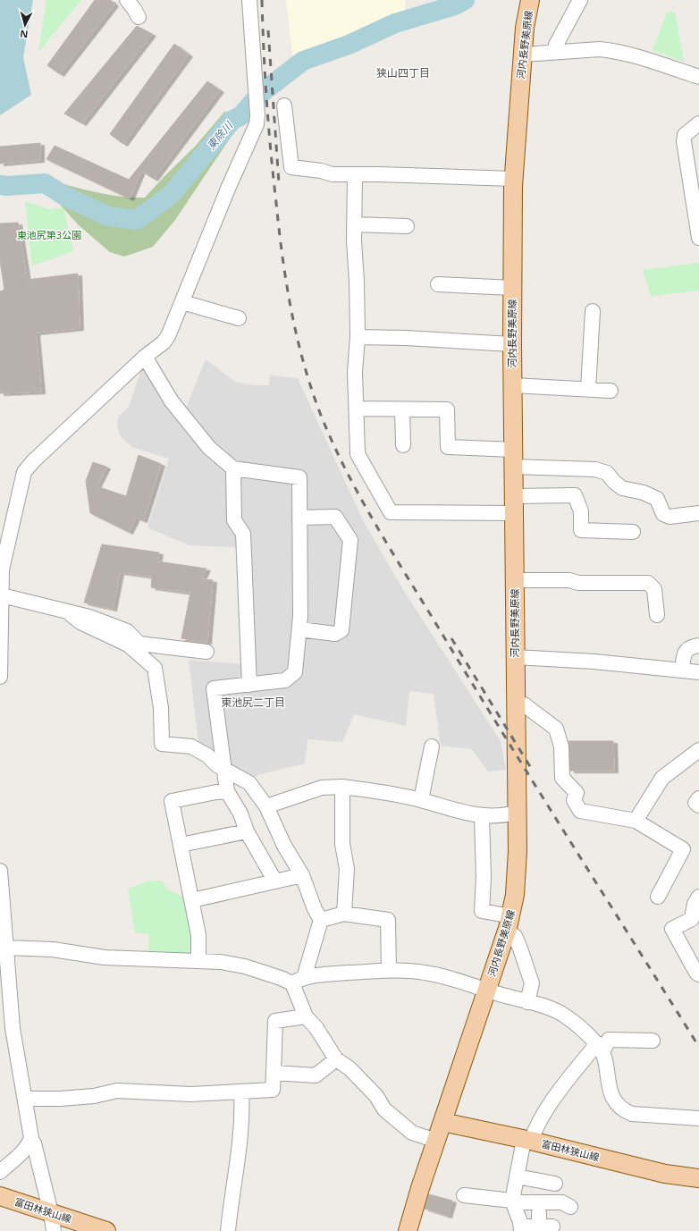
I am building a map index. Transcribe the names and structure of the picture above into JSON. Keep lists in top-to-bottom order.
{
  "streets": {
    "main road": ["河内長野美原線", "富田林狭山線"]
  },
  "crossings": [
    ["河内長野美原線", "富田林狭山線"]
  ],
  "districts": ["狭山四丁目", "東池尻二丁目"],
  "water": ["東除川"],
  "parks": ["東池尻第3公園"],
  "north": "bottom"
}
